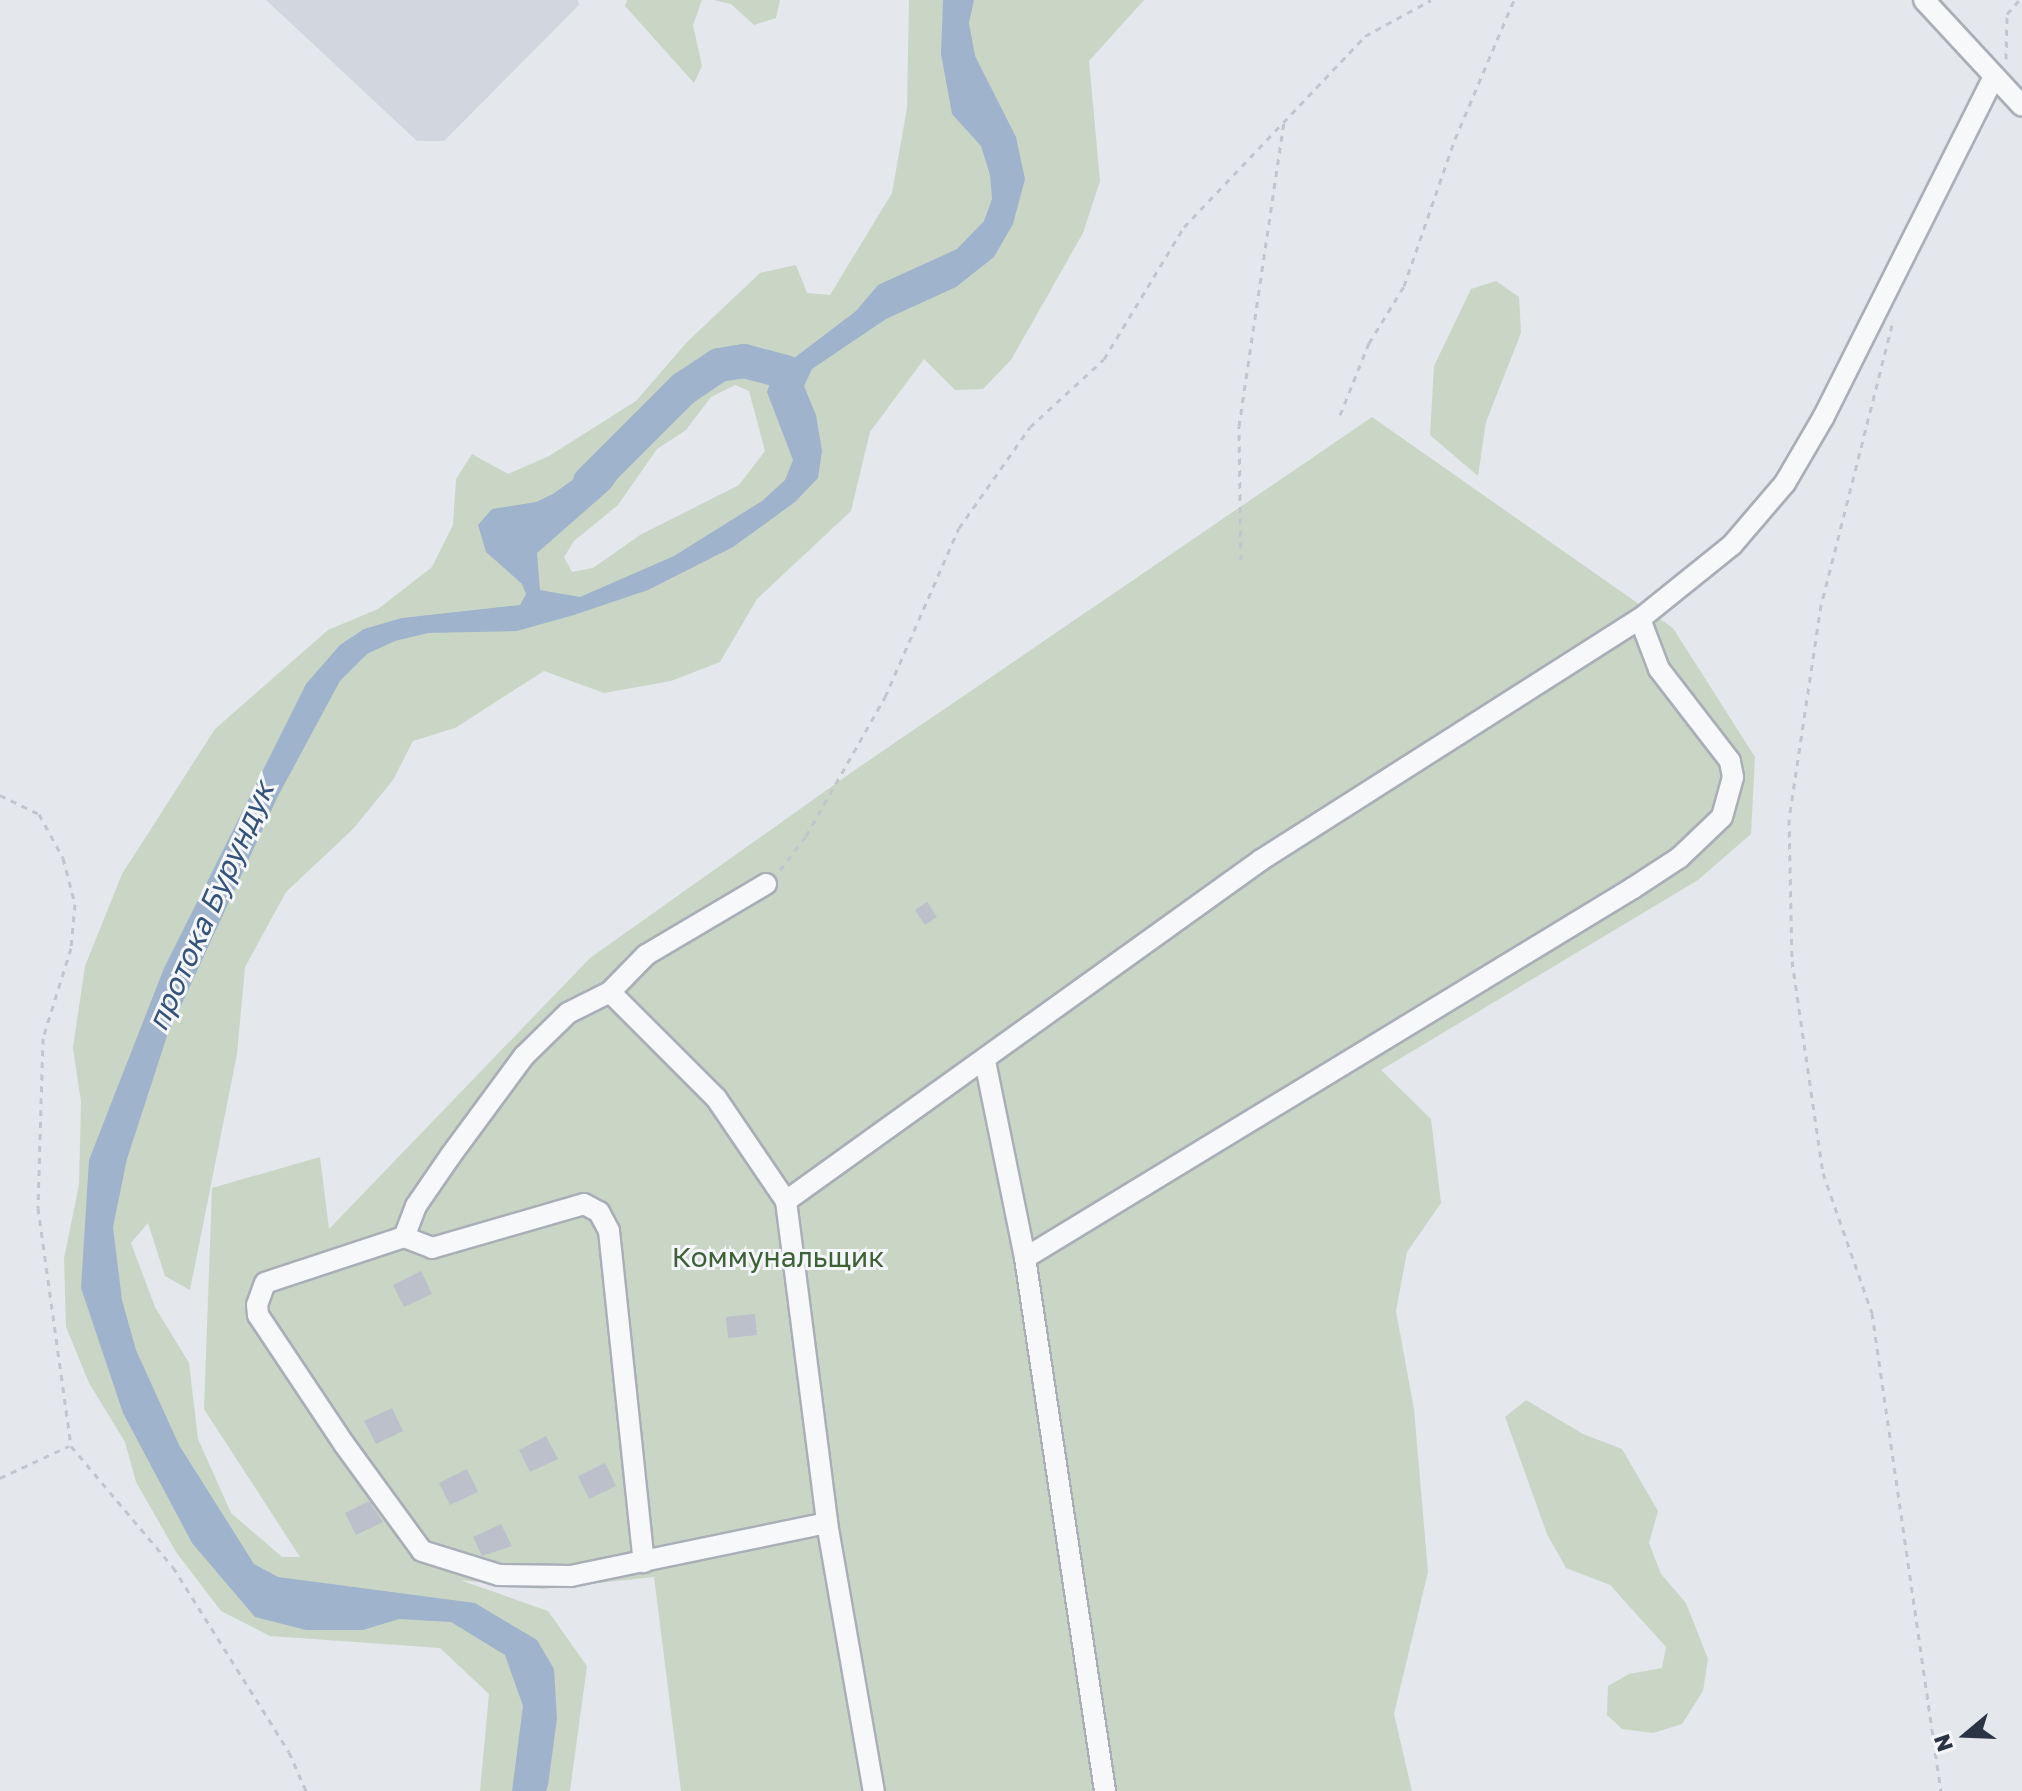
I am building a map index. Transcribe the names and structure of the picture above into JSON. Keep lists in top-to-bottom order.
{
  "water": ["протока Бурундук"],
  "parks": ["Коммунальщик"],
  "north": "left"
}
